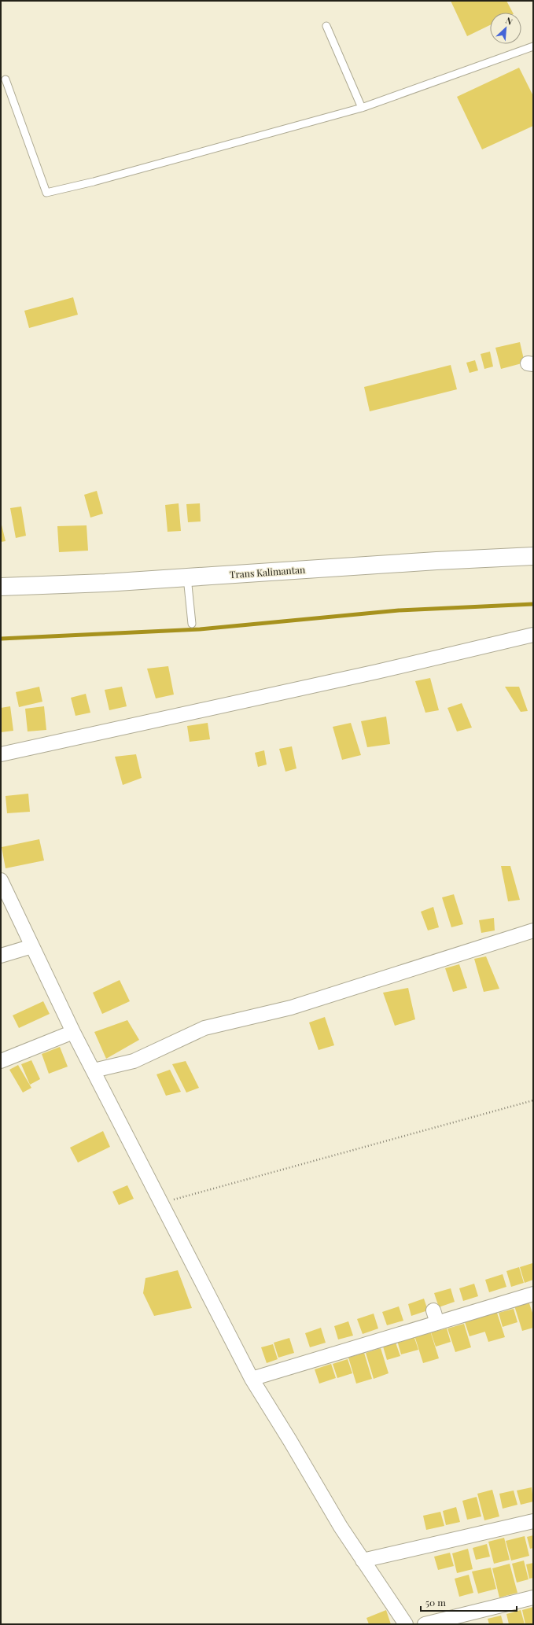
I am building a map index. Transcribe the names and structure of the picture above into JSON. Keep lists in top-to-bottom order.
{
  "streets": {
    "highway": ["Trans Kalimantan"]
  },
  "scale_bar": "50 m",
  "north": "top right"
}
